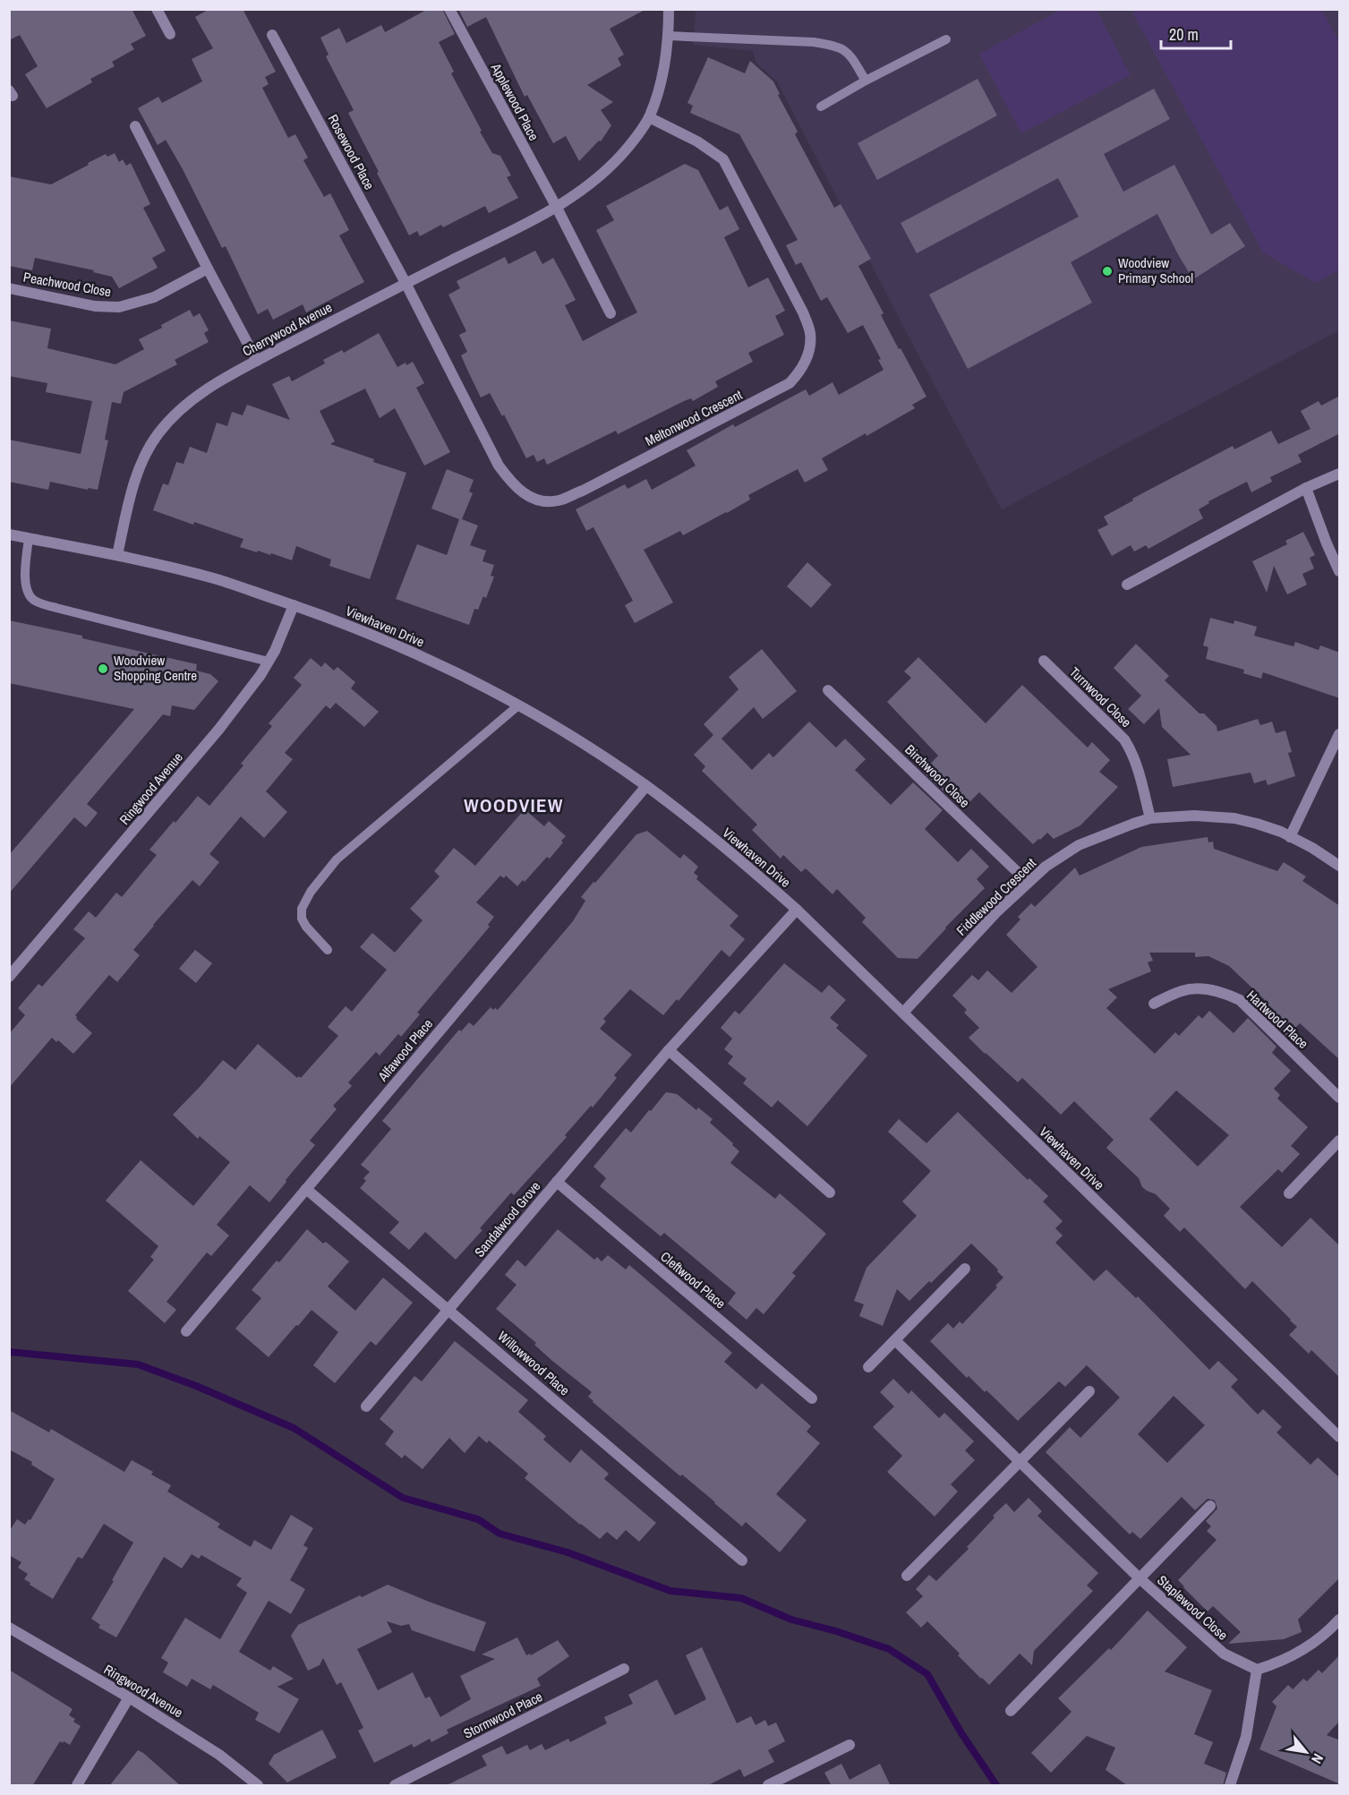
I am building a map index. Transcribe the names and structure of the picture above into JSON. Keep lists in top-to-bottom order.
{
  "streets": {
    "street": [
      "Applewood Place",
      "Rosewood Place",
      "Peachwood Close",
      "Cherrywood Avenue",
      "Meltonwood Crescent",
      "Viewhaven Drive",
      "Turnwood Close",
      "Birchwood Close",
      "Ringwood Avenue",
      "Fiddlewood Crescent",
      "Hartwood Place",
      "Alfawood Place",
      "Sandalwood Grove",
      "Cleftwood Place",
      "Willowwood Place",
      "Staplewood Close",
      "Stormwood Place"
    ]
  },
  "crossings": [
    ["Applewood Place", "Cherrywood Avenue"],
    ["Rosewood Place", "Cherrywood Avenue"],
    ["Rosewood Place", "Meltonwood Crescent"],
    ["Cherrywood Avenue", "Meltonwood Crescent"],
    ["Cherrywood Avenue", "Viewhaven Drive"],
    ["Viewhaven Drive", "Ringwood Avenue"],
    ["Viewhaven Drive", "Fiddlewood Crescent"],
    ["Viewhaven Drive", "Alfawood Place"],
    ["Viewhaven Drive", "Sandalwood Grove"],
    ["Turnwood Close", "Fiddlewood Crescent"],
    ["Birchwood Close", "Fiddlewood Crescent"],
    ["Alfawood Place", "Willowwood Place"],
    ["Sandalwood Grove", "Cleftwood Place"],
    ["Sandalwood Grove", "Willowwood Place"]
  ],
  "districts": ["WOODVIEW"],
  "places": ["Woodview Primary School", "Woodview Shopping Centre"],
  "scale_bar": "20 m",
  "north": "bottom right"
}
